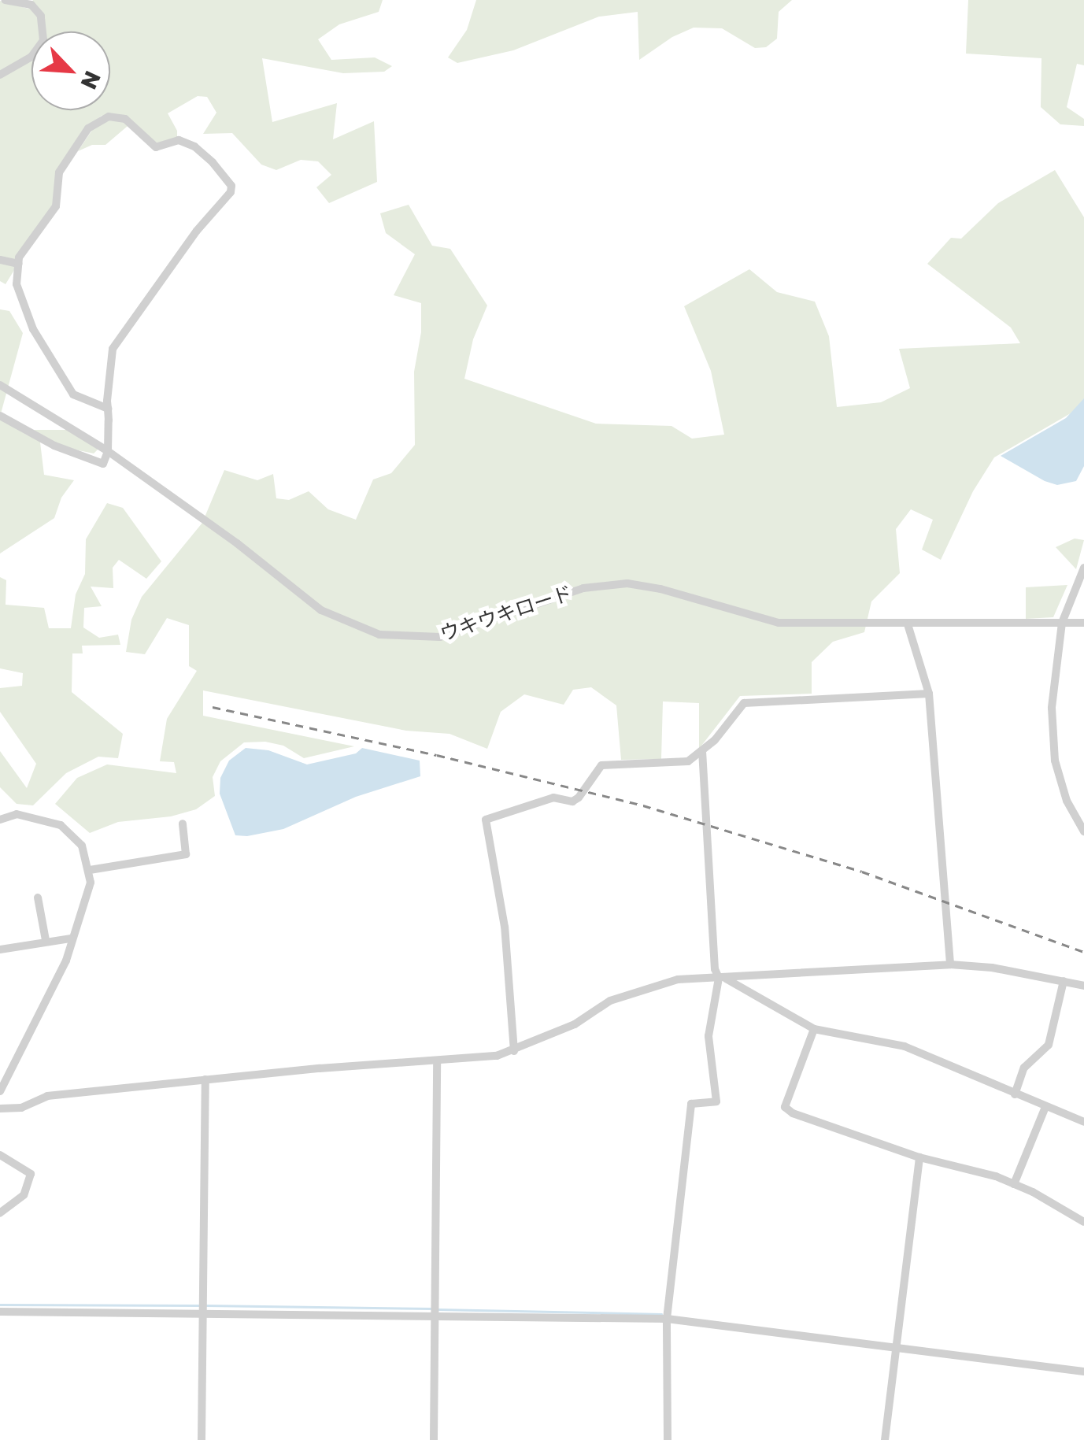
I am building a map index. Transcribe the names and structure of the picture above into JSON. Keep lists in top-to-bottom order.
{
  "streets": {
    "street": ["ウキウキロード"]
  },
  "north": "bottom right"
}
